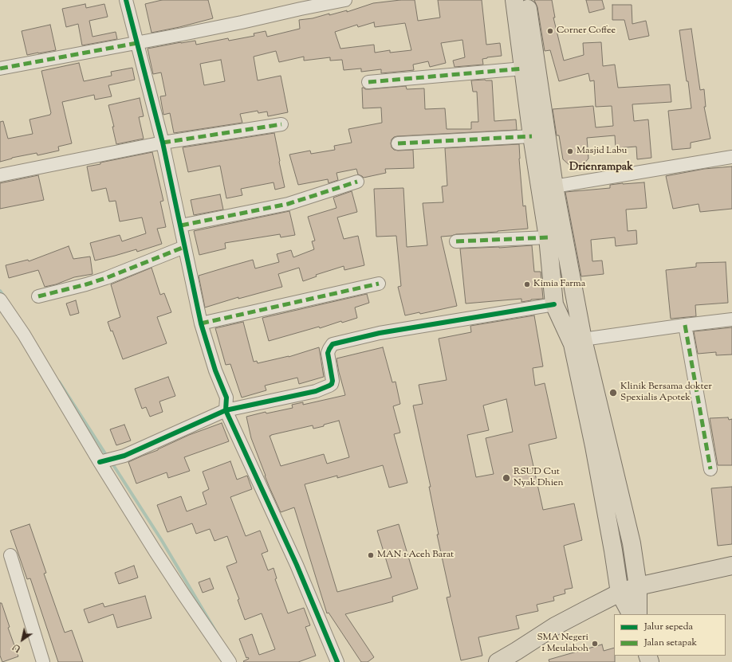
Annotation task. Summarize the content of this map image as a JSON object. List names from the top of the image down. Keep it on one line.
{"districts":["Drienrampak"],"places":["Corner Coffee","Masjid Labu","Kimia Farma","Klinik Bersama dokter Spexialis Apotek","RSUD Cut Nyak Dhien","MAN 1 Aceh Barat","SMA Negeri 1 Meulaboh"],"legend":["Jalur sepeda","Jalan setapak"],"north":"bottom left"}
